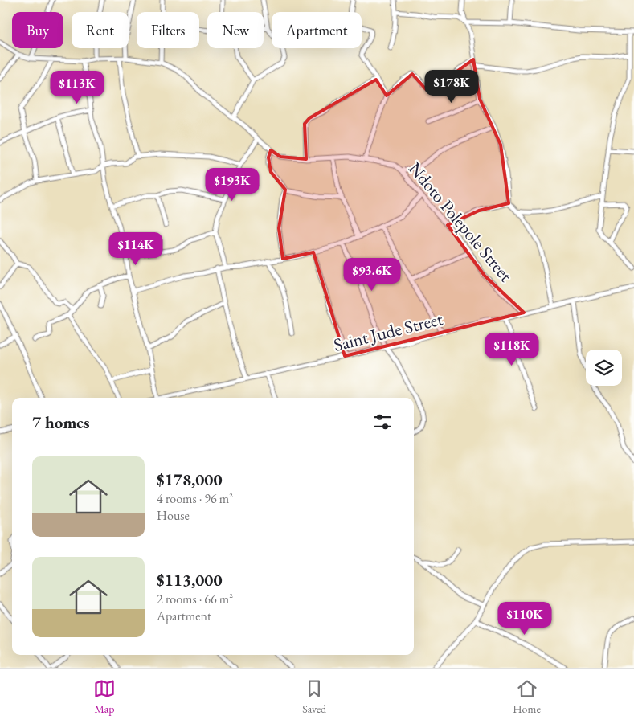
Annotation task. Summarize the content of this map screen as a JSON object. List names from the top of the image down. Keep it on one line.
{"streets":{"street":["Ndoto Polepole Street","Saint Jude Street"]},"crossings":[["Ndoto Polepole Street","Saint Jude Street"]],"page":{"chip":["Buy","Rent","Filters","New","Apartment"],"price":["$178K","$113K","$193K","$114K","$93.6K","$118K","$110K"],"heading":"7 homes","list":[{"name":"$178,000","note":"4 rooms · 96 m² · House"},{"name":"$113,000","note":"2 rooms · 66 m² · Apartment"}],"tabs":["Map","Saved","Home"]}}
